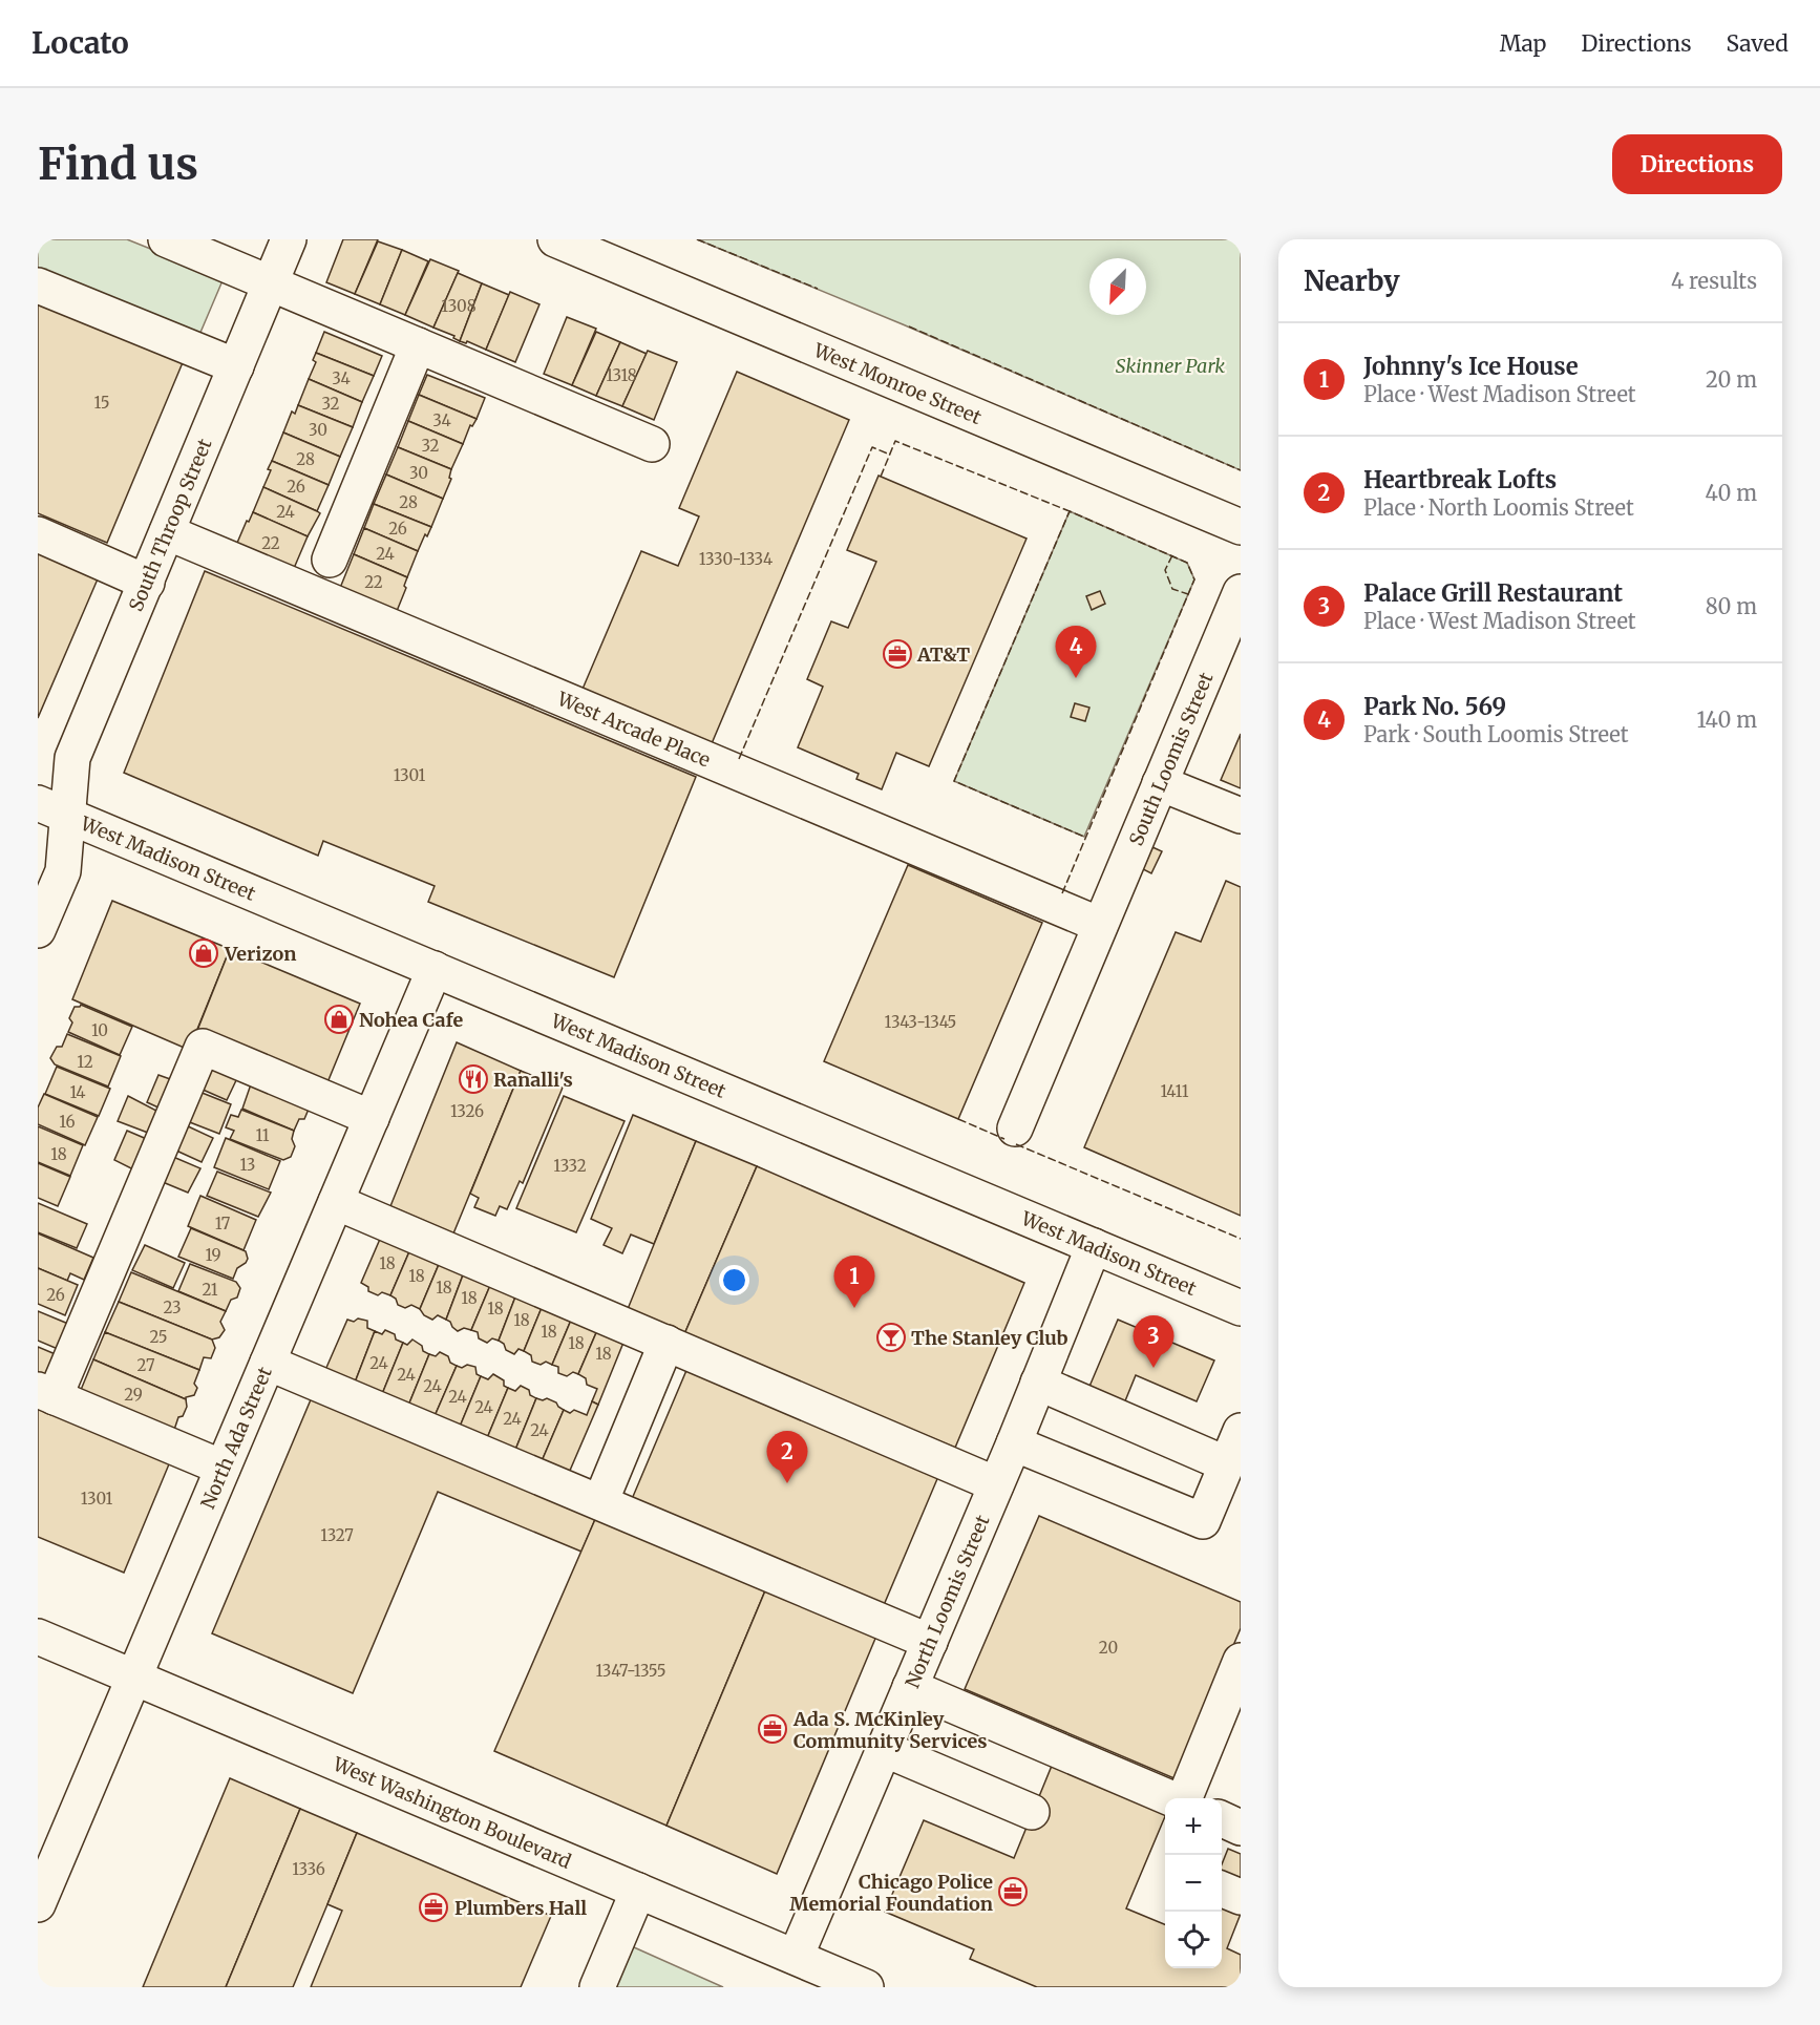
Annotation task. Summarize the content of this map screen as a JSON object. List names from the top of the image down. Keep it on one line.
{"streets":{"street":["West Monroe Street","South Throop Street","West Arcade Place","South Loomis Street","West Madison Street","North Ada Street","North Loomis Street","West Washington Boulevard"]},"crossings":[["South Throop Street","West Arcade Place"],["South Throop Street","West Madison Street"],["West Arcade Place","South Loomis Street"],["West Madison Street","North Ada Street"],["West Madison Street","North Loomis Street"],["North Ada Street","West Washington Boulevard"],["North Loomis Street","West Washington Boulevard"]],"parks":["Skinner Park"],"places":{"office":["AT&T","Ada S. McKinley Community Services","Chicago Police Memorial Foundation","Plumbers Hall"],"shop":["Verizon","Nohea Cafe"],"restaurant":["Ranalli's"],"bar":["The Stanley Club"]},"house_numbers":["1308","1318","34","15","32","34","30","32","28","30","26","28","24","26","22","24","1330-1334","22","1301","1343-1345","10","12","1411","14","1326","16","11","18","13","1332","17","19","18","18","18","21","26","18","23","18","18","18","25","18","18","24","27","24","24","29","24","24","24","24","1301","1327","20","1347-1355","1336"],"north":"bottom left","page":{"header":"Locato","nav":["Map","Directions","Saved"],"buttons":"Directions","title":"Find us","heading":["Nearby","4 results"],"list":[{"mark":"1","name":"Johnny's Ice House","note":"Place · West Madison Street","value":"20 m"},{"mark":"2","name":"Heartbreak Lofts","note":"Place · North Loomis Street","value":"40 m"},{"mark":"3","name":"Palace Grill Restaurant","note":"Place · West Madison Street","value":"80 m"},{"mark":"4","name":"Park No. 569","note":"Park · South Loomis Street","value":"140 m"}],"pins":["4","1","3","2"],"map_buttons":["+","−"]}}
